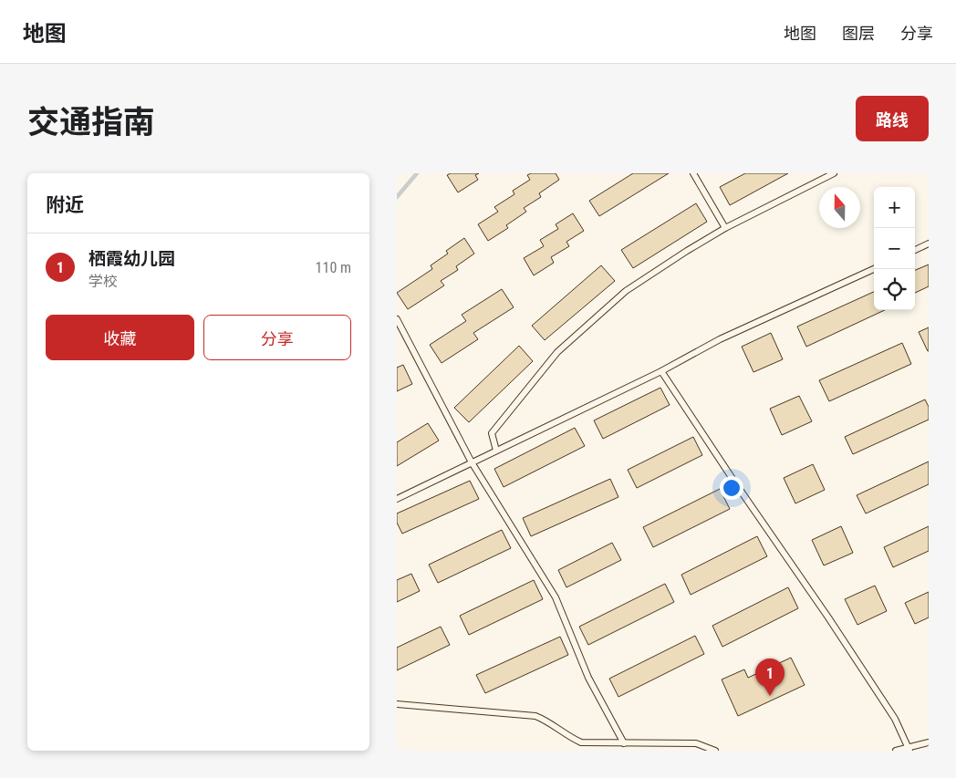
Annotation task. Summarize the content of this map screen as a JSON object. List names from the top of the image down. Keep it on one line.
{"north":"top","page":{"header":"地图","nav":["地图","图层","分享"],"title":"交通指南","buttons":["路线",["收藏","分享"]],"heading":"附近","map_buttons":["+","−"],"list":[{"mark":"1","name":"栖霞幼儿园","note":"学校","value":"110 m"}],"pins":"1"}}
